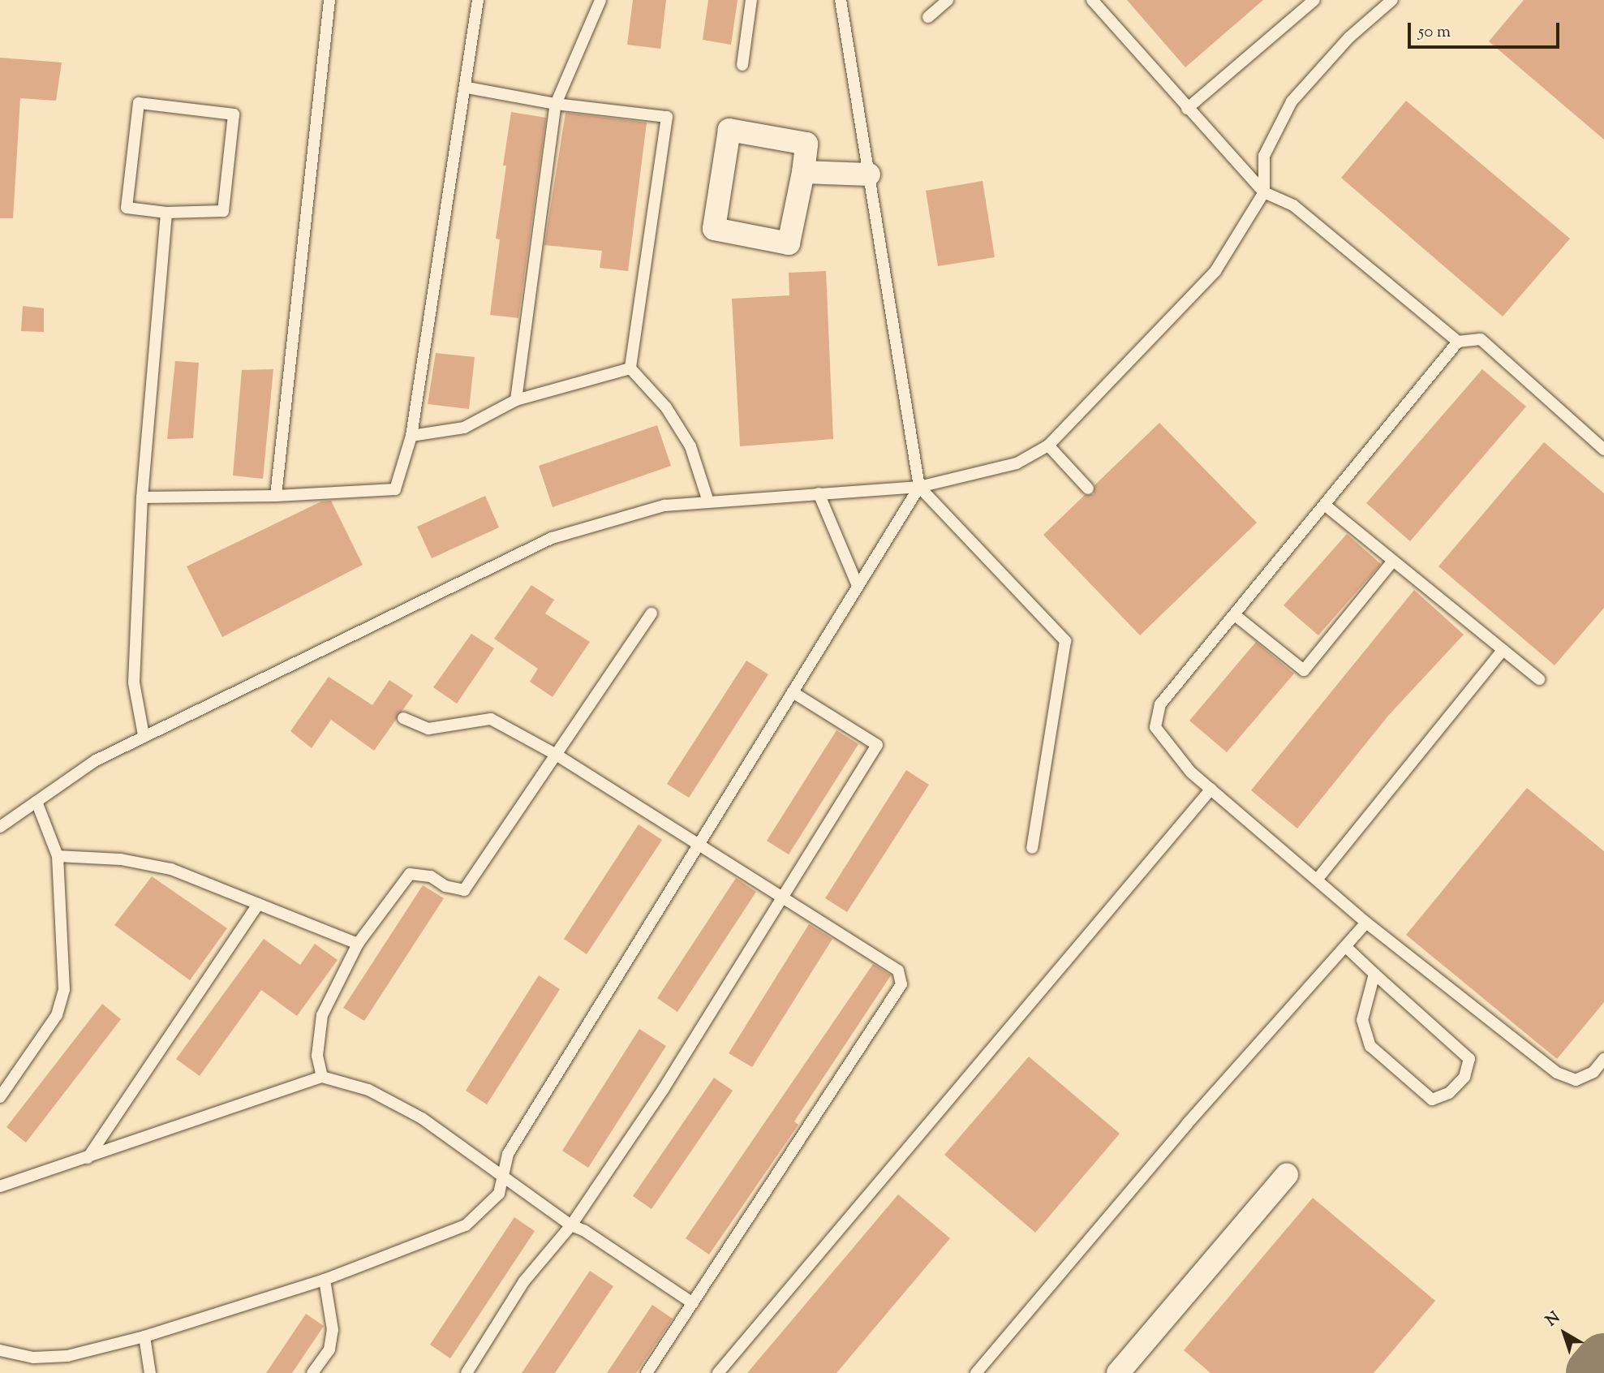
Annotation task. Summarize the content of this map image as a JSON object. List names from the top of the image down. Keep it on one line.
{"scale_bar":"50 m","north":"top left"}
